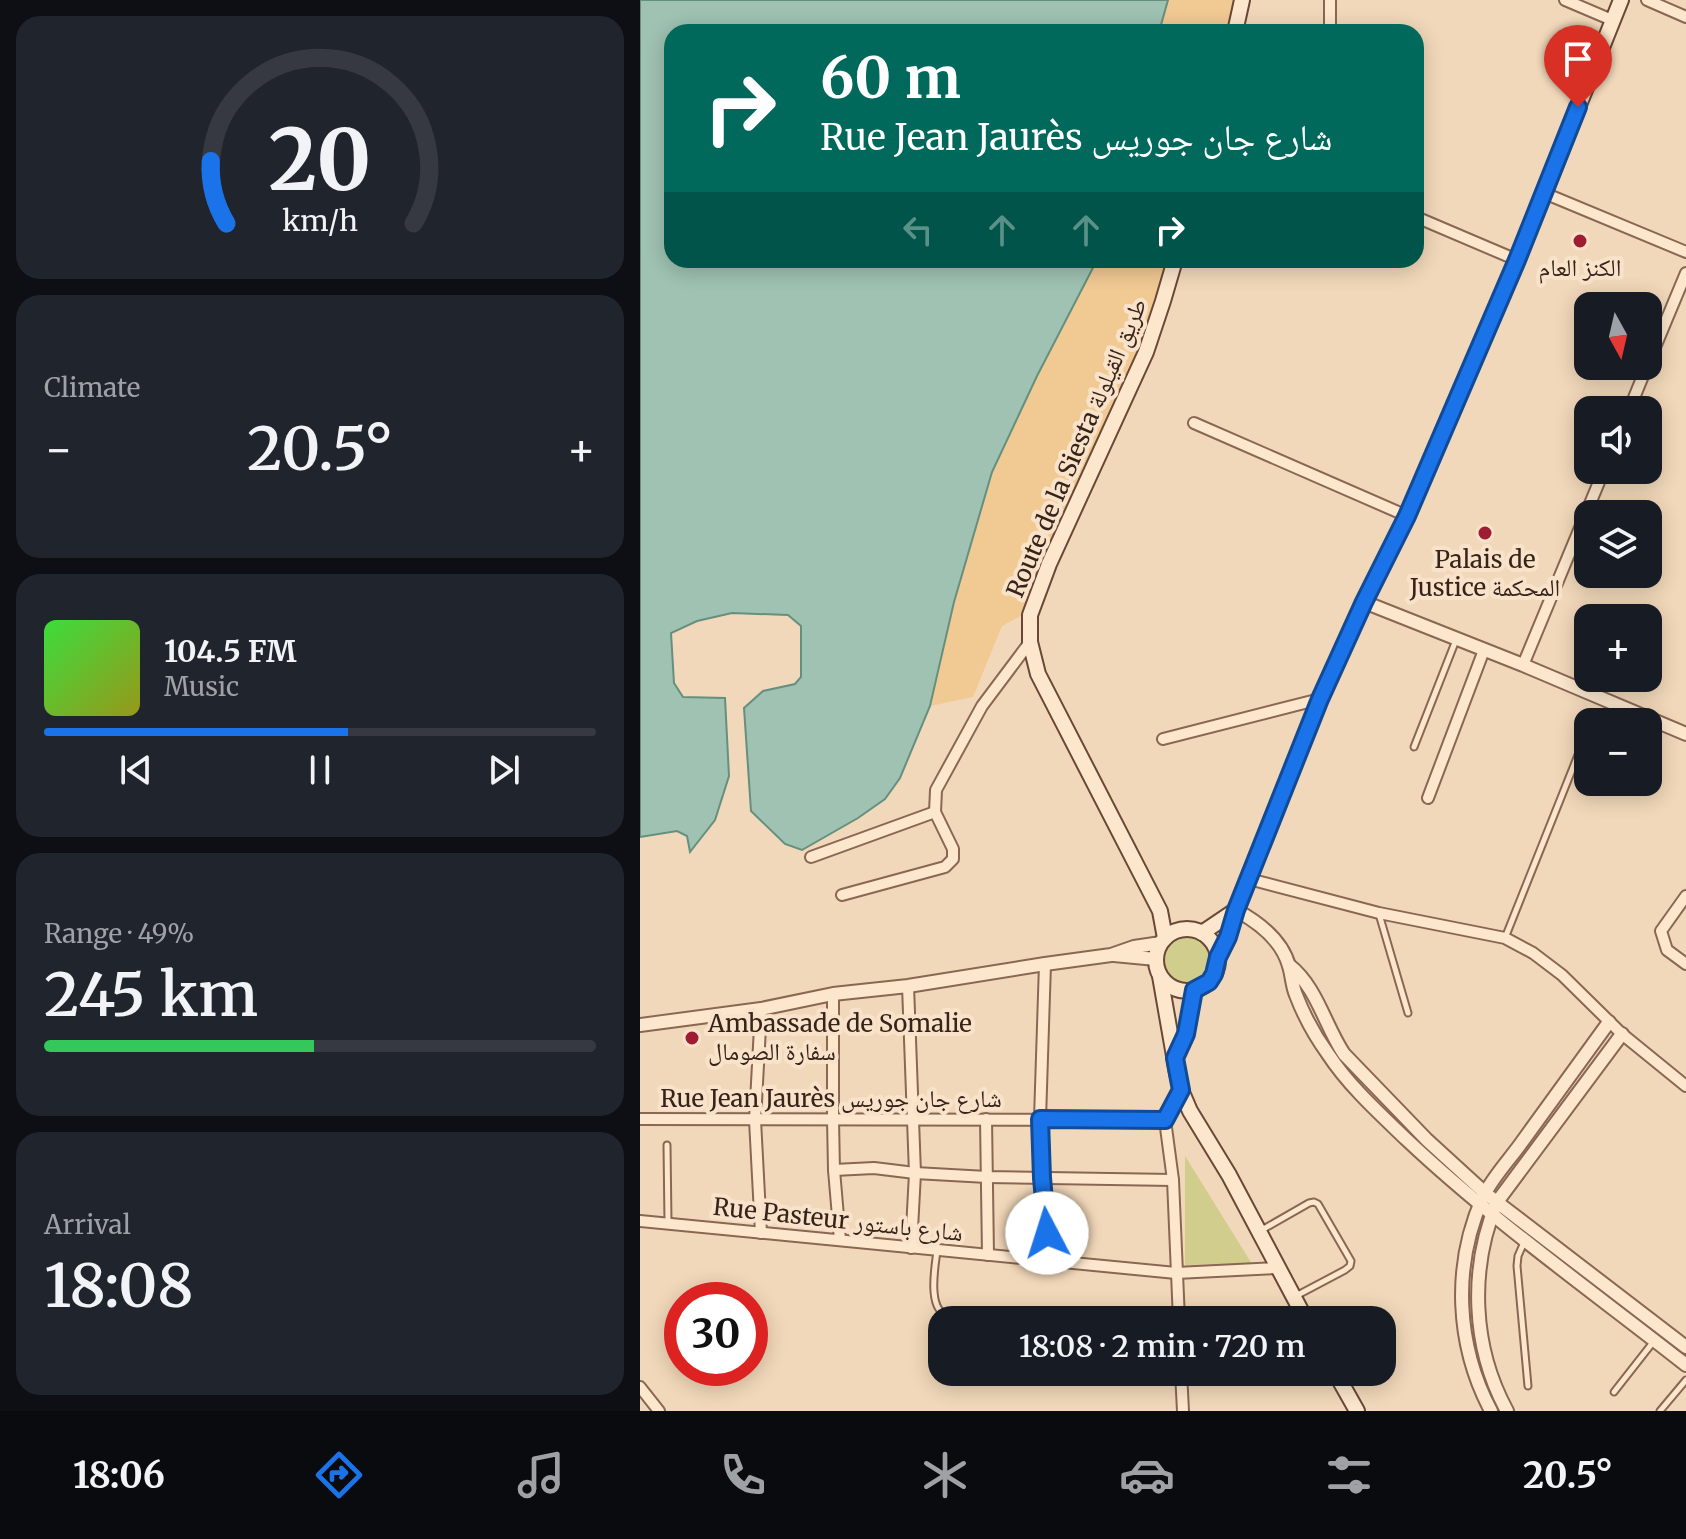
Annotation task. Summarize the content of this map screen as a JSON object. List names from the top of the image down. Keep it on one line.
{"streets":{"main road":["Route de la Siesta طريق القيلولة"],"street":["Rue Jean Jaurès شارع جان جوريس","Rue Pasteur شارع باستور"]},"places":["الكنز العام","Palais de Justice المحكمة","Ambassade de Somalie سفارة الصومال"],"north":"bottom","page":{"turn":["60 m","Rue Jean Jaurès شارع جان جوريس"],"map_buttons":["+","−"],"tile":["Climate",["Range · 49%","245 km"],["Arrival","18:08"]],"heat":["−","20.5°","+"],"song":["104.5 FM","Music"],"limit":"30","trip":"18:08 · 2 min · 720 m","tabs":["18:06","20.5°"],"gauge":["20","km/h"]}}
